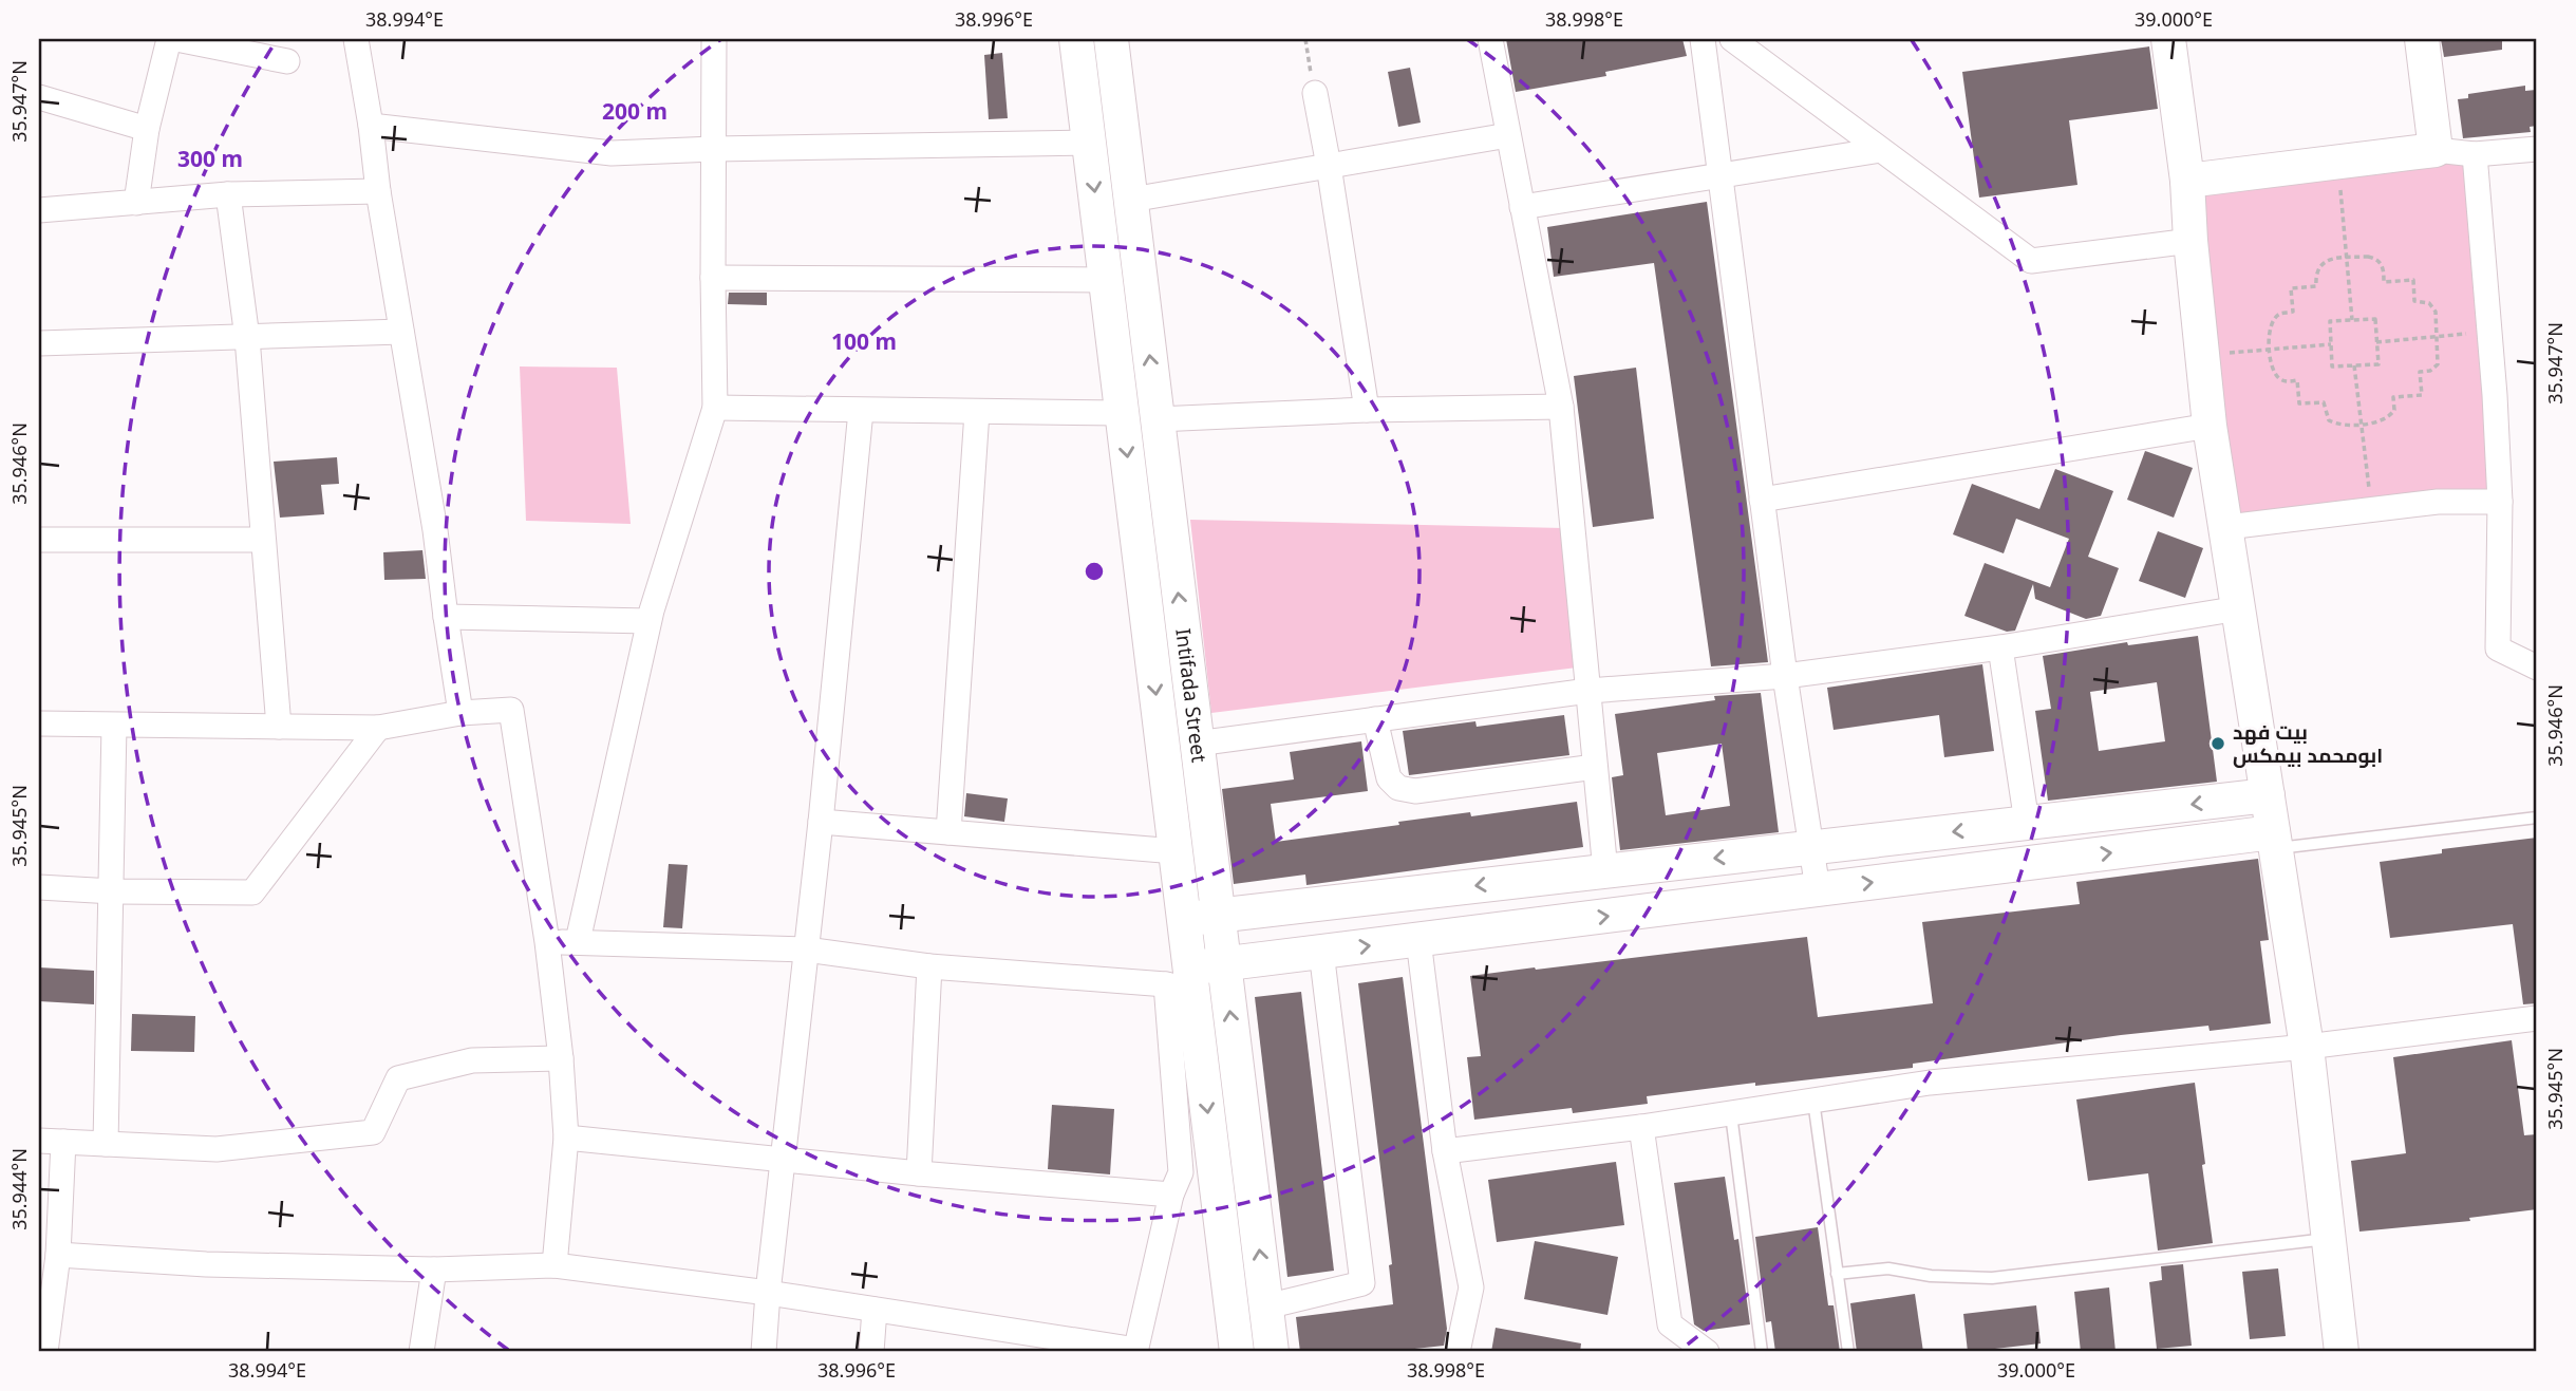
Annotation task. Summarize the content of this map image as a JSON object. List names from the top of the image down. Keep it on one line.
{"streets":{"street":["Intifada Street"]},"places":["بيت فهد ابومحمد بيمكس"],"coordinates":["38.994°E","38.996°E","38.998°E","39.000°E","35.947°N","35.946°N","35.945°N","35.944°N"],"rings":["200 m","300 m","100 m"]}
